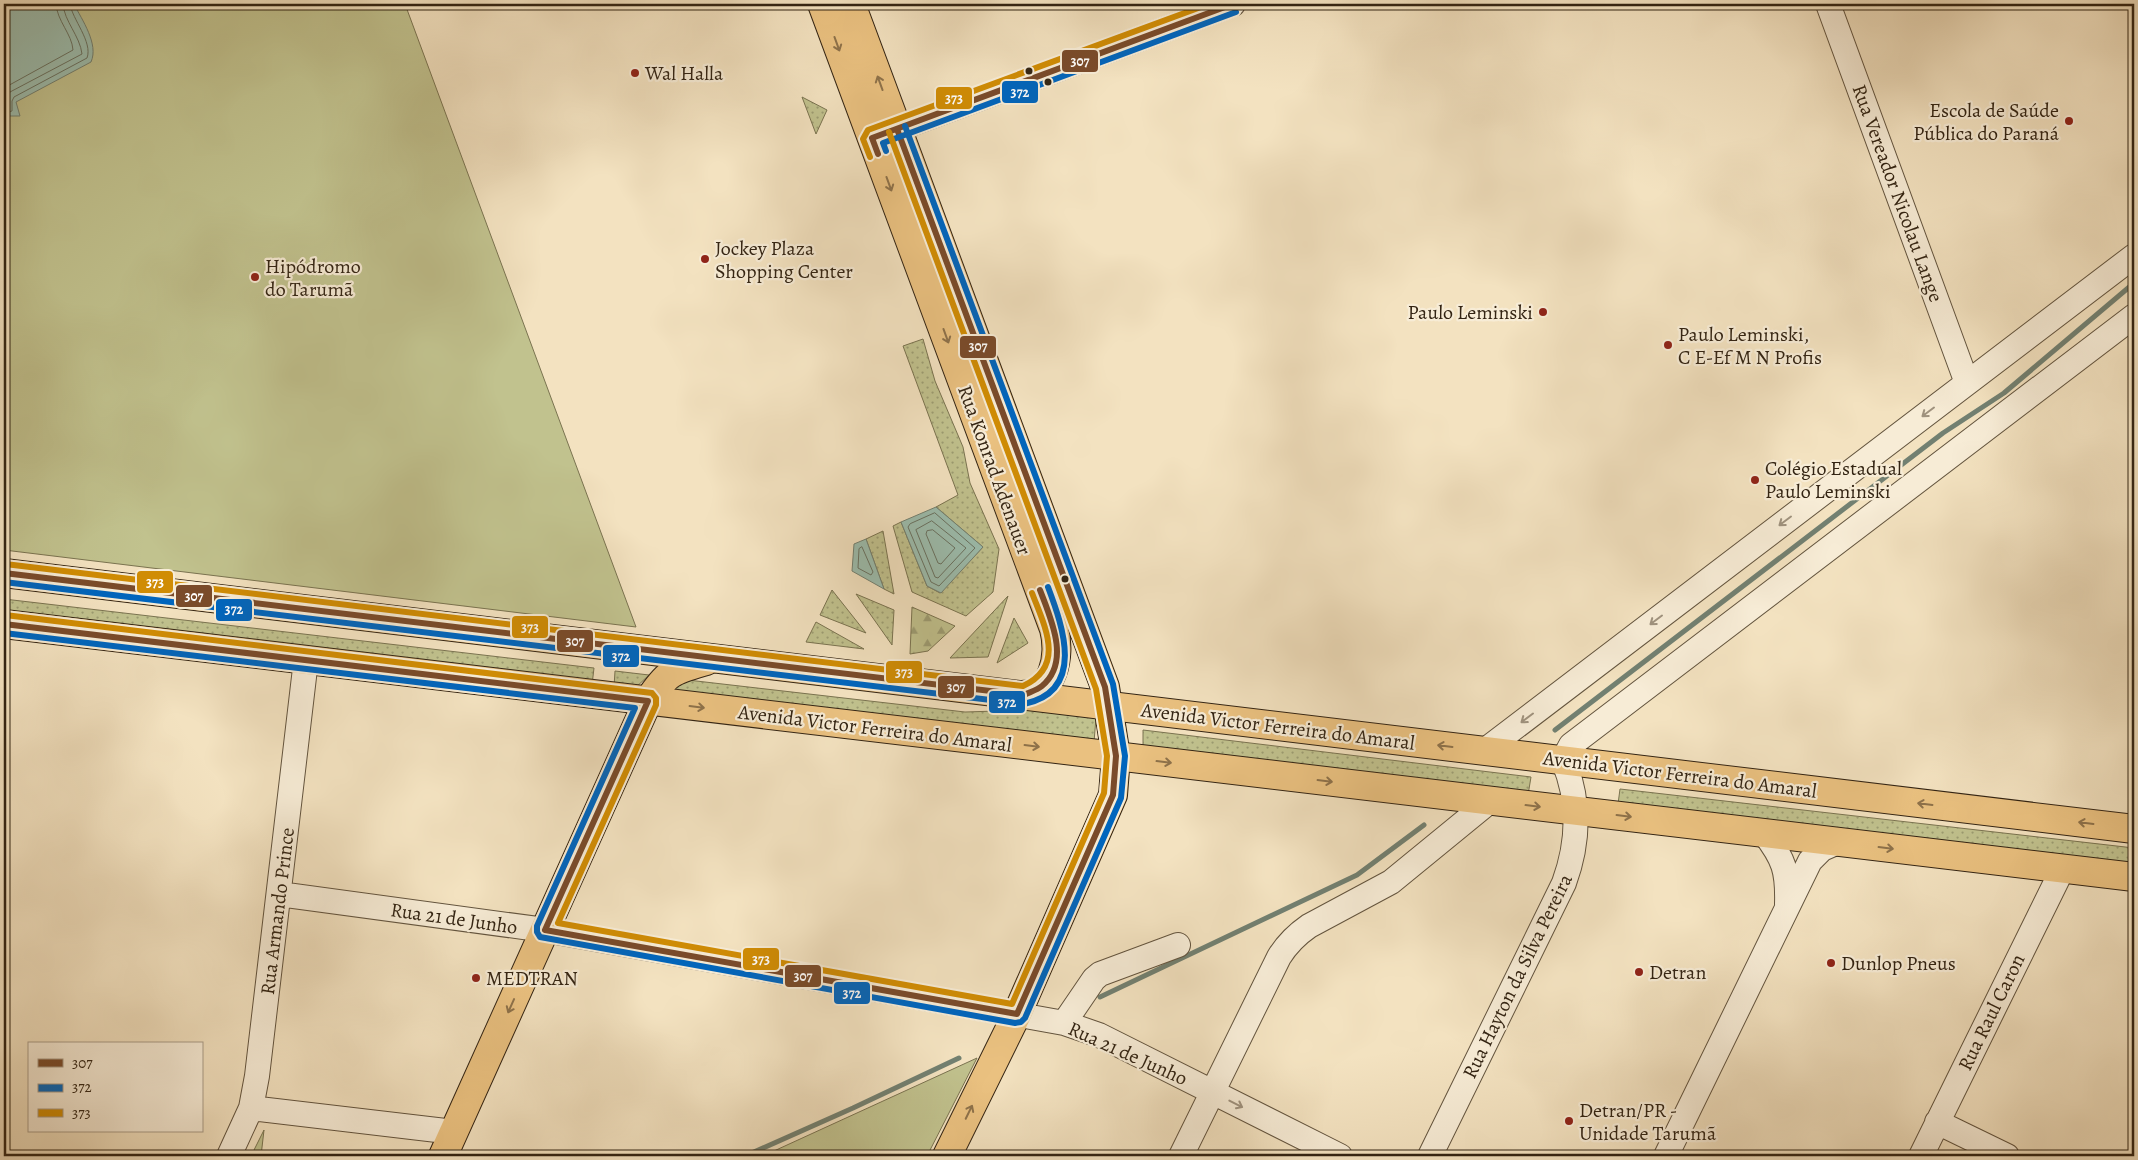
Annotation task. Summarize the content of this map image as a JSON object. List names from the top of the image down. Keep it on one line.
{"streets":{"main road":["Rua Konrad Adenauer","Avenida Victor Ferreira do Amaral"],"street":["Rua Vereador Nicolau Lange","Rua Armando Prince","Rua 21 de Junho","Rua Hayton da Silva Pereira","Rua Raul Caron"]},"crossings":[["Rua Konrad Adenauer","Avenida Victor Ferreira do Amaral"],["Rua Konrad Adenauer","Rua 21 de Junho"],["Avenida Victor Ferreira do Amaral","Rua Armando Prince"],["Avenida Victor Ferreira do Amaral","Rua Hayton da Silva Pereira"],["Avenida Victor Ferreira do Amaral","Rua Raul Caron"],["Rua Armando Prince","Rua 21 de Junho"]],"places":["Wal Halla","Escola de Saúde Pública do Paraná","Jockey Plaza Shopping Center","Hipódromo do Tarumã","Paulo Leminski","Paulo Leminski, C E-Ef M N Profis","Colégio Estadual Paulo Leminski","Dunlop Pneus","Detran","MEDTRAN","Detran/PR - Unidade Tarumã"],"lines":["transit line 307","transit line 373","transit line 372"],"legend":["307","372","373"]}
